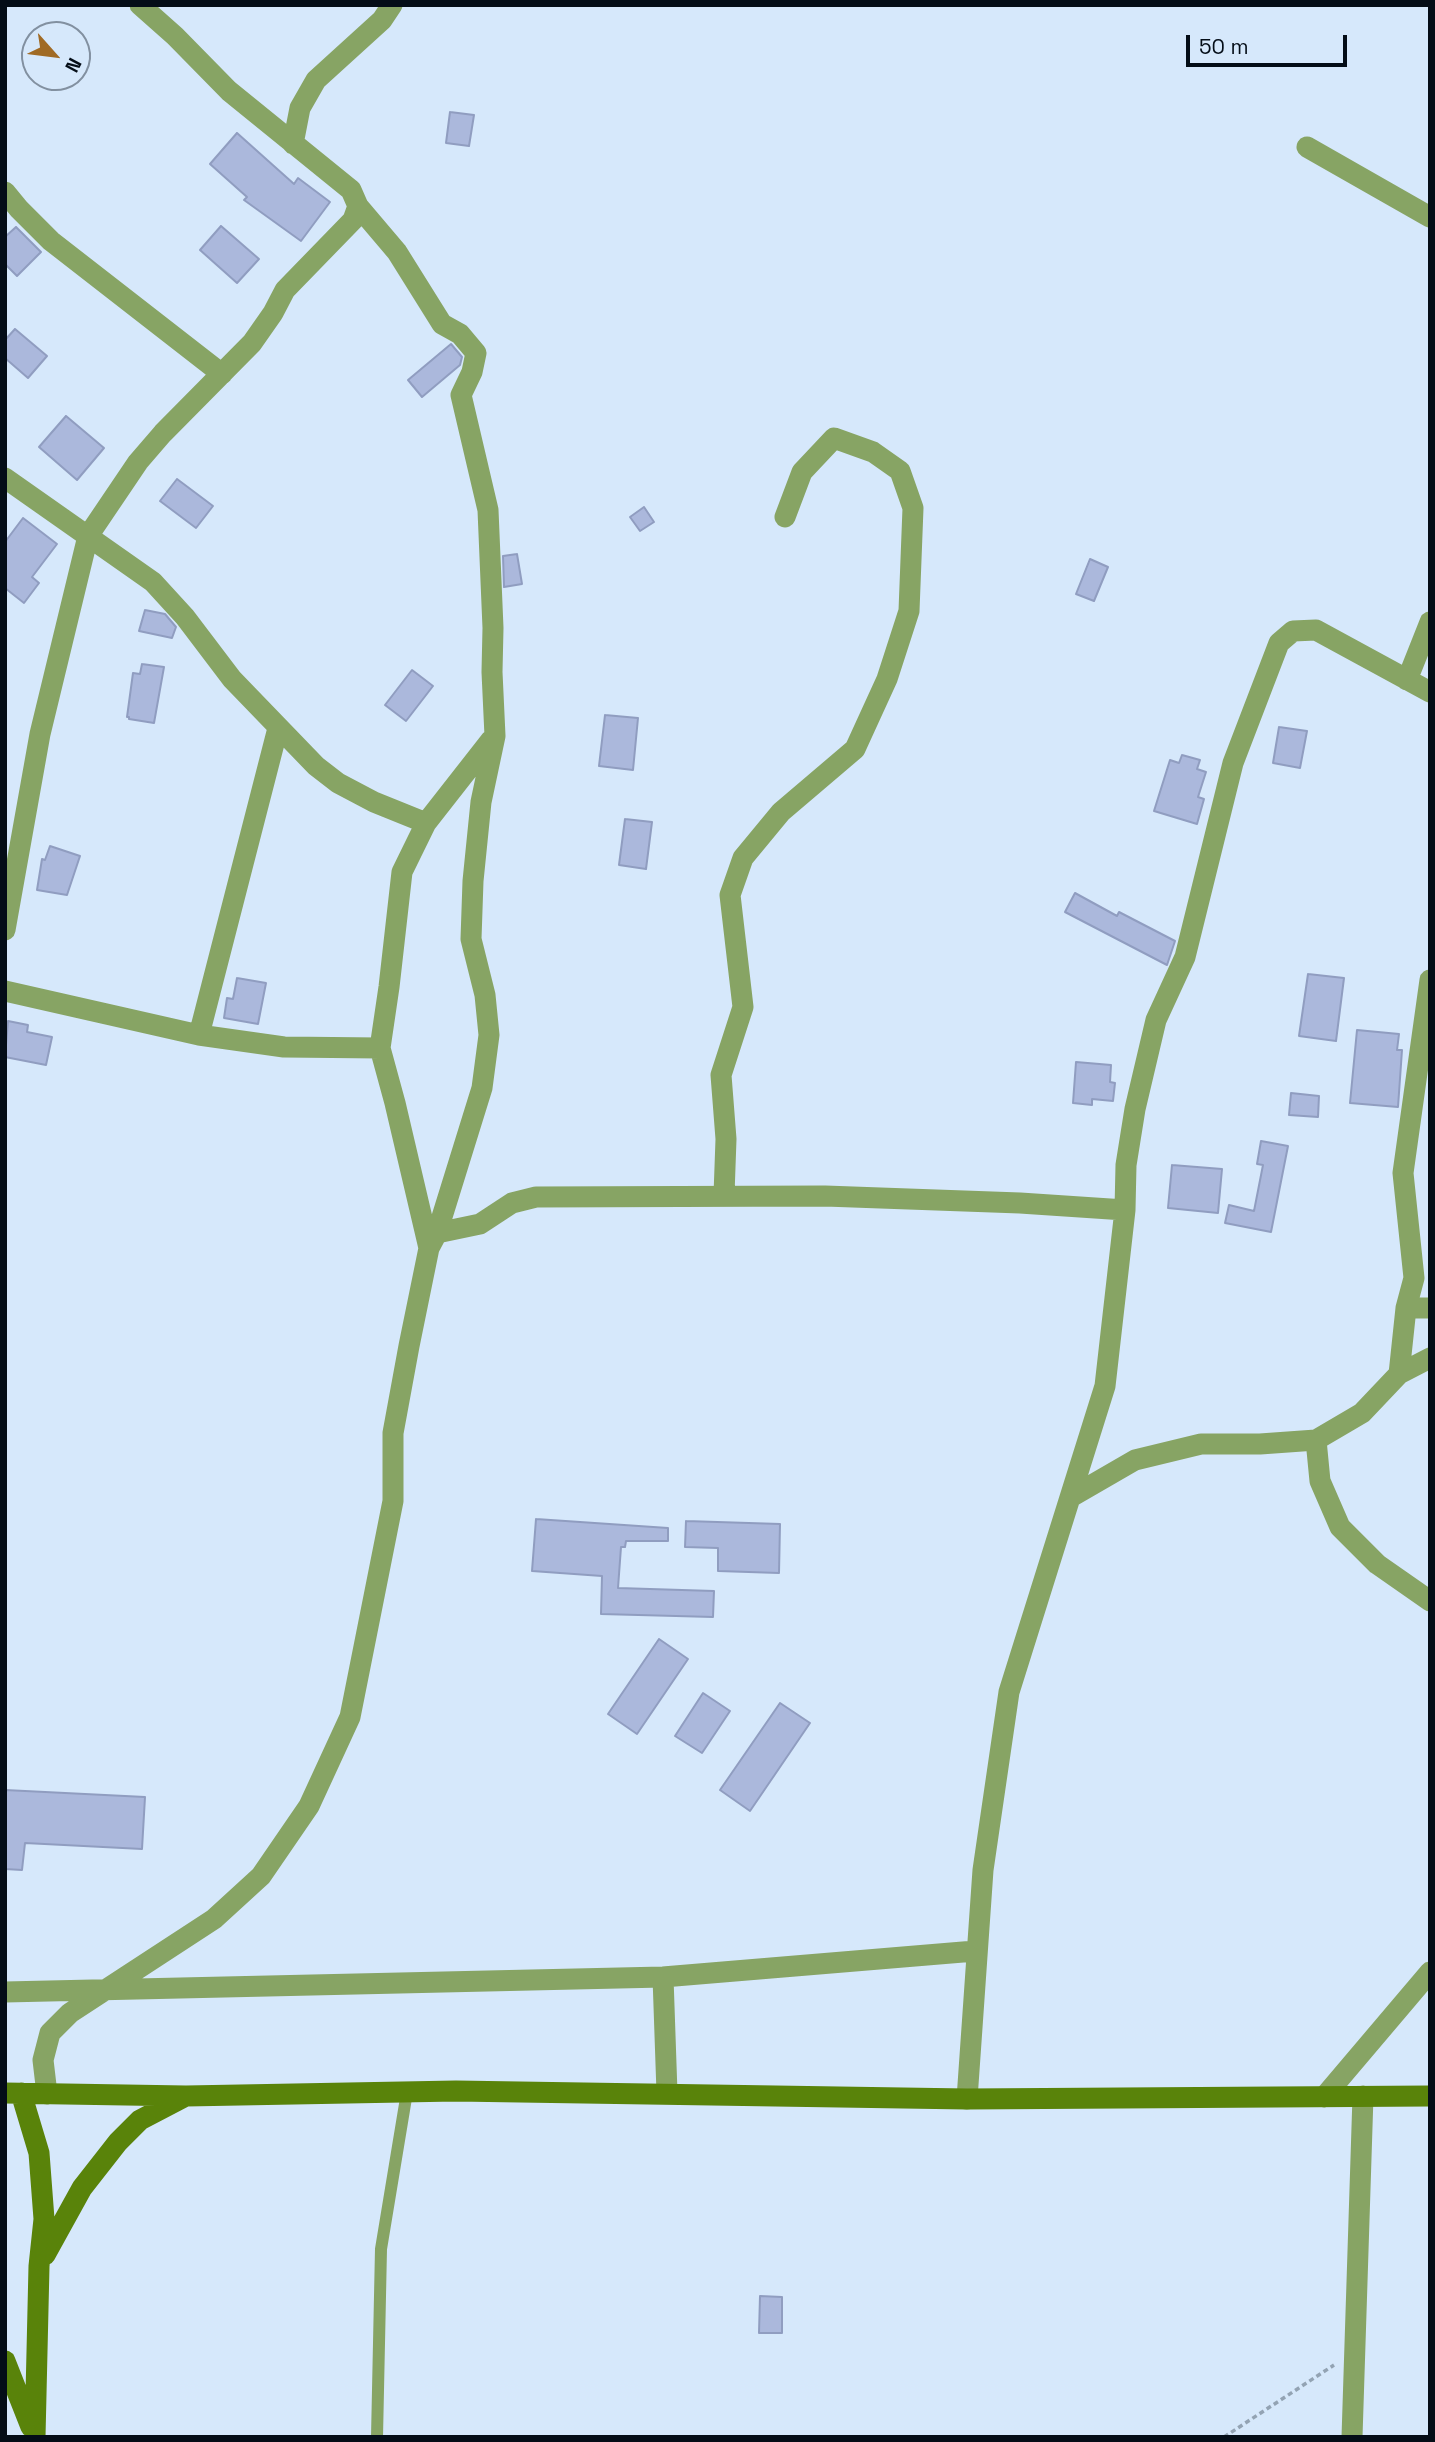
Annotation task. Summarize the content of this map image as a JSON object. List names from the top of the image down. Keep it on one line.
{"scale_bar":"50 m","north":"bottom right"}
